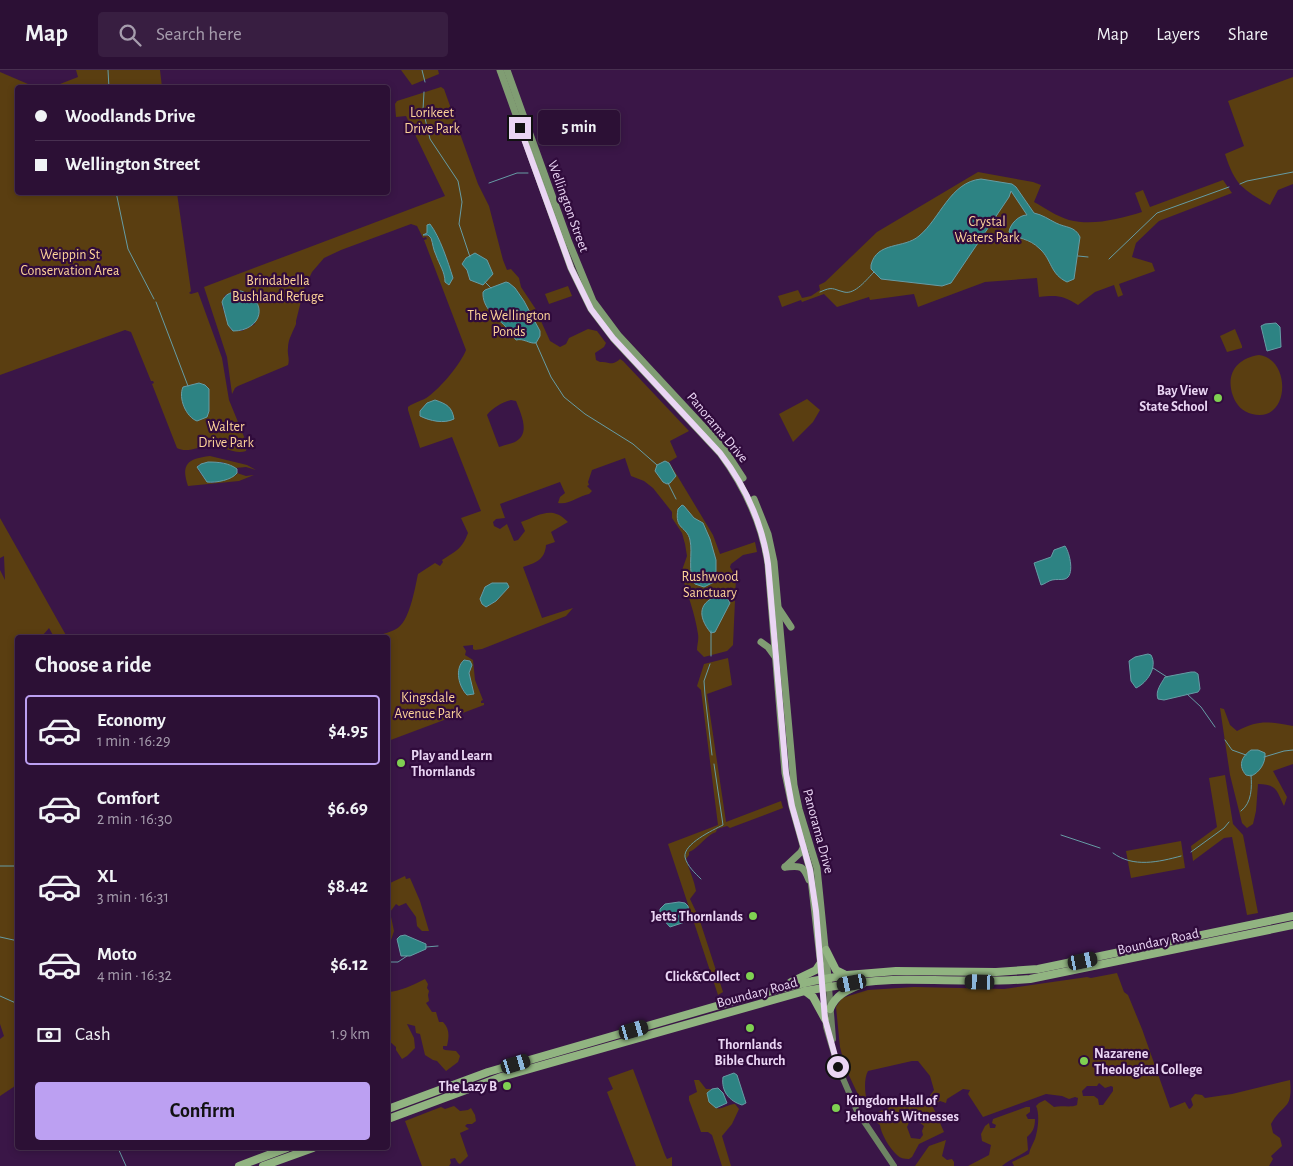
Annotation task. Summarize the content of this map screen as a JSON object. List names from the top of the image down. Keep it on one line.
{"streets":{"highway":["Boundary Road"],"main road":["Wellington Street","Panorama Drive"]},"crossings":[["Wellington Street","Panorama Drive"],["Panorama Drive","Boundary Road"]],"parks":["Lorikeet Drive Park","Crystal Waters Park","Weippin St Conservation Area","Brindabella Bushland Refuge","The Wellington Ponds","Walter Drive Park","Rushwood Sanctuary","Kingsdale Avenue Park"],"places":["Bay View State School","Play and Learn Thornlands","Jetts Thornlands","Click&Collect","Thornlands Bible Church","Nazarene Theological College","The Lazy B","Kingdom Hall of Jehovah's Witnesses"],"page":{"header":"Map","search":"Search here","nav":["Map","Layers","Share"],"banner":["Woodlands Drive","Wellington Street"],"bubble":"5 min","heading":"Choose a ride","list":[{"name":"Economy","note":"1 min · 16:29","value":"$4.95"},{"name":"Comfort","note":"2 min · 16:30","value":"$6.69"},{"name":"XL","note":"3 min · 16:31","value":"$8.42"},{"name":"Moto","note":"4 min · 16:32","value":"$6.12"}],"pay":["Cash","1.9 km"],"buttons":"Confirm"}}
